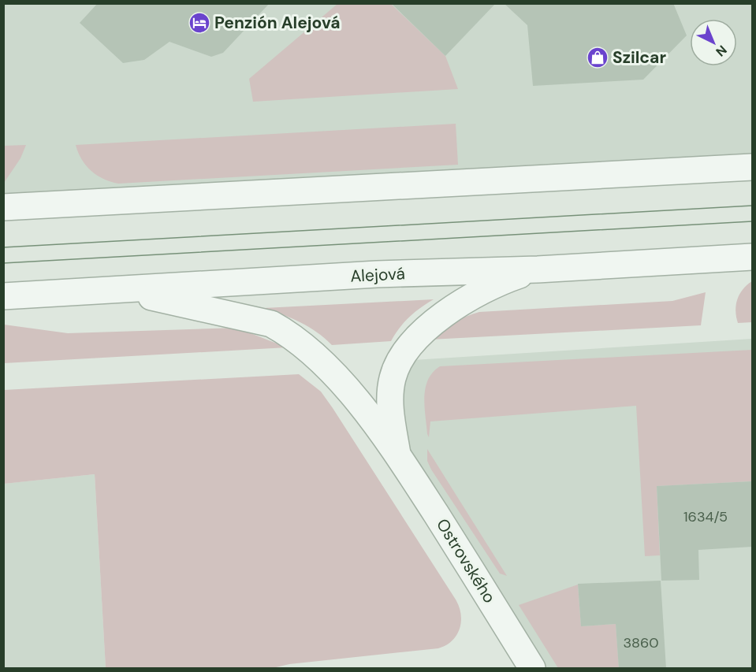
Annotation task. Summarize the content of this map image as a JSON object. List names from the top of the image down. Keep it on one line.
{"streets":{"street":["Alejová","Ostrovského"]},"crossings":[["Alejová","Ostrovského"]],"places":{"hotel":["Penzión Alejová"],"shop":["Szilcar"]},"house_numbers":["1634/5","3860"],"north":"bottom right"}
